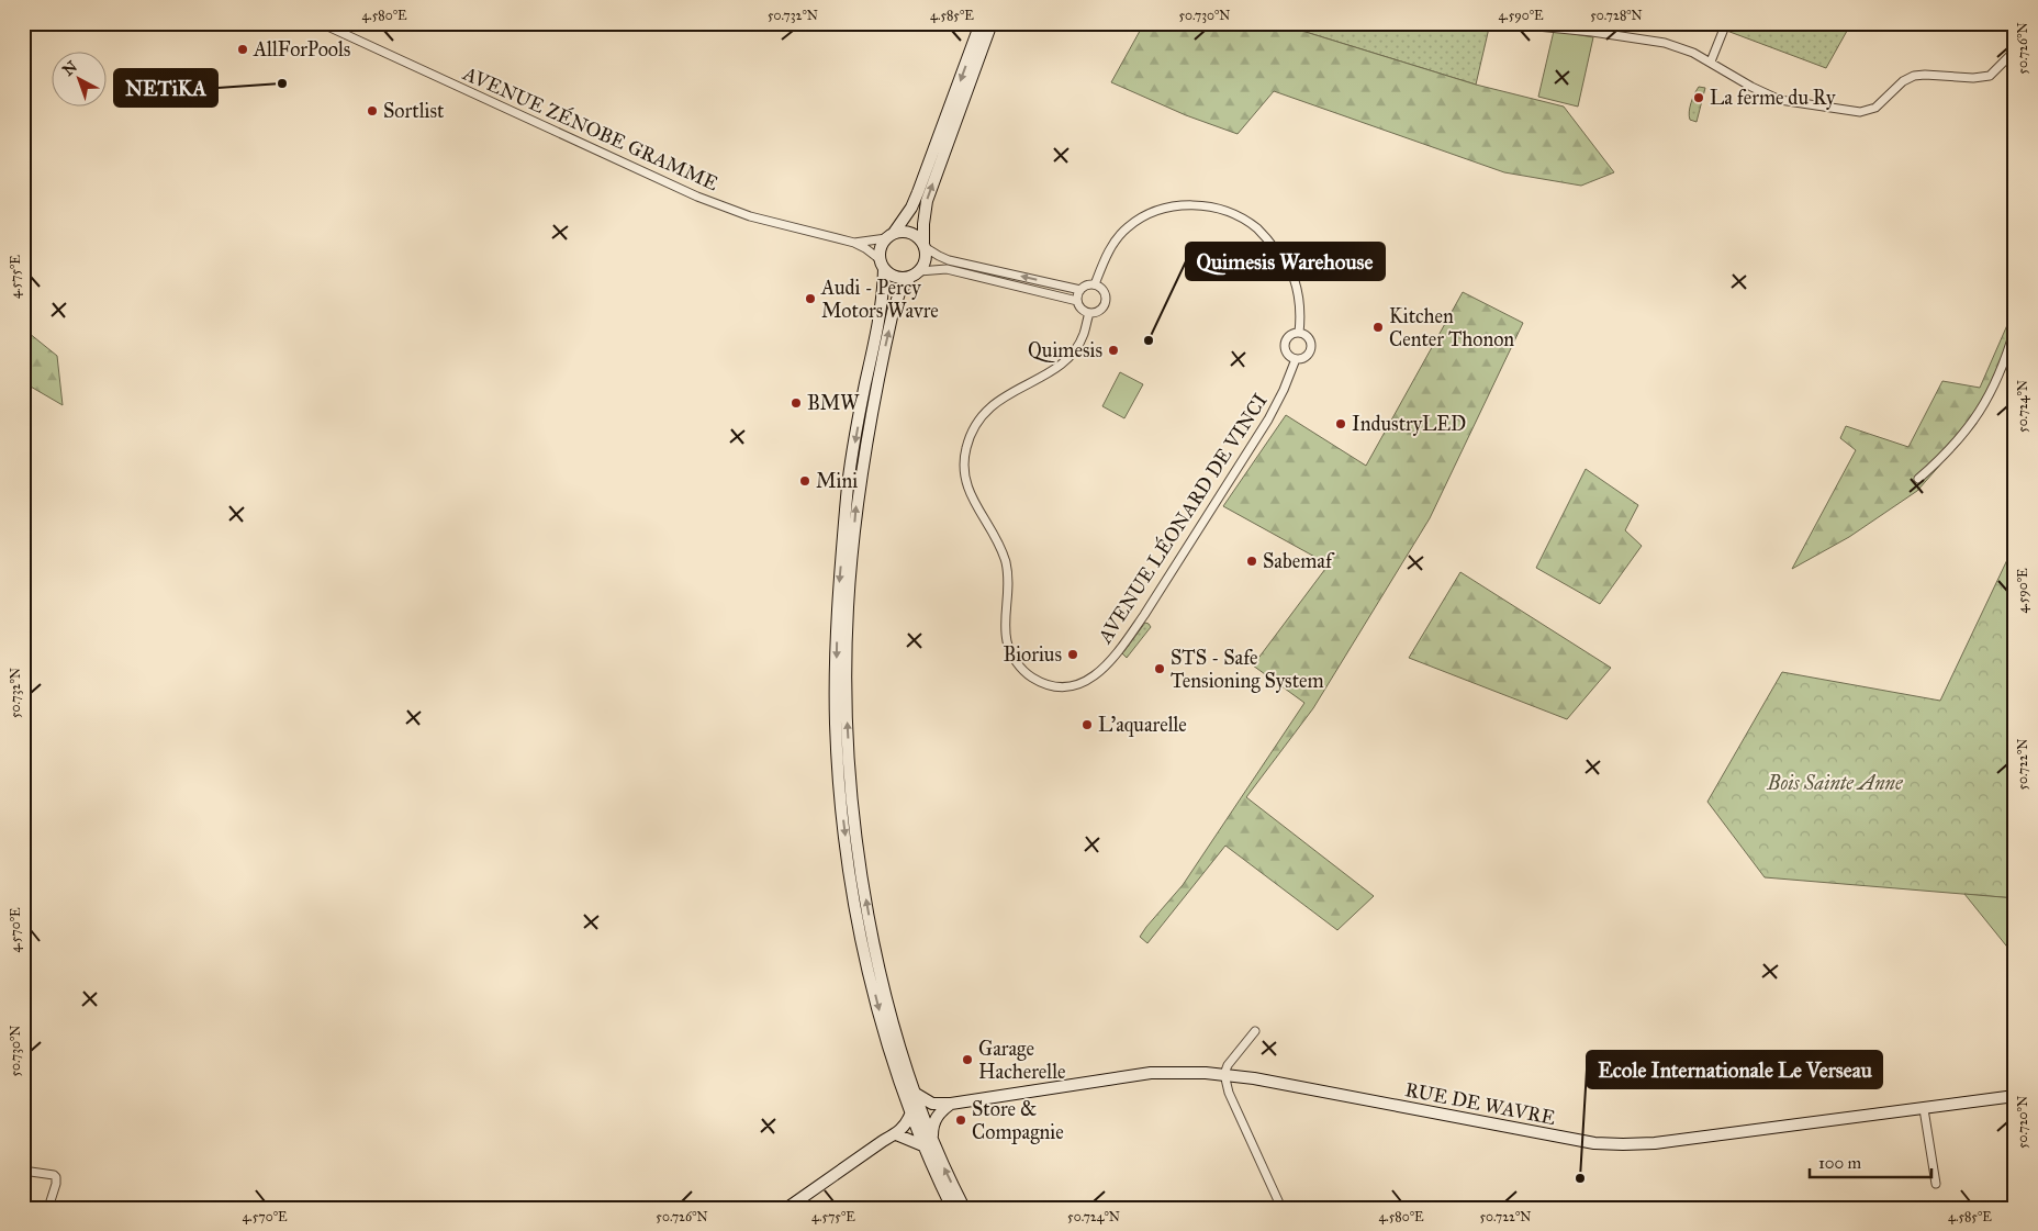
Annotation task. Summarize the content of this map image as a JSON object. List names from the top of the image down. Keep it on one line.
{"streets":{"main road":["RUE DE WAVRE"],"street":["AVENUE ZÉNOBE GRAMME","AVENUE LÉONARD DE VINCI"]},"parks":["Bois Sainte Anne"],"places":["AllForPools","NETiKA","La ferme du Ry","Sortlist","Audi - Percy Motors Wavre","Kitchen Center Thonon","Quimesis Warehouse","Quimesis","BMW","IndustryLED","Mini","Sabemaf","Biorius","STS - Safe Tensioning System","L'aquarelle","Garage Hacherelle","Store & Compagnie","Ecole Internationale Le Verseau"],"scale_bar":"100 m","north":"top left","coordinates":["4.580°E","50.732°N","4.585°E","50.730°N","4.590°E","50.728°N","50.726°N","4.575°E","50.724°N","50.722°N","4.570°E","50.720°N"]}
